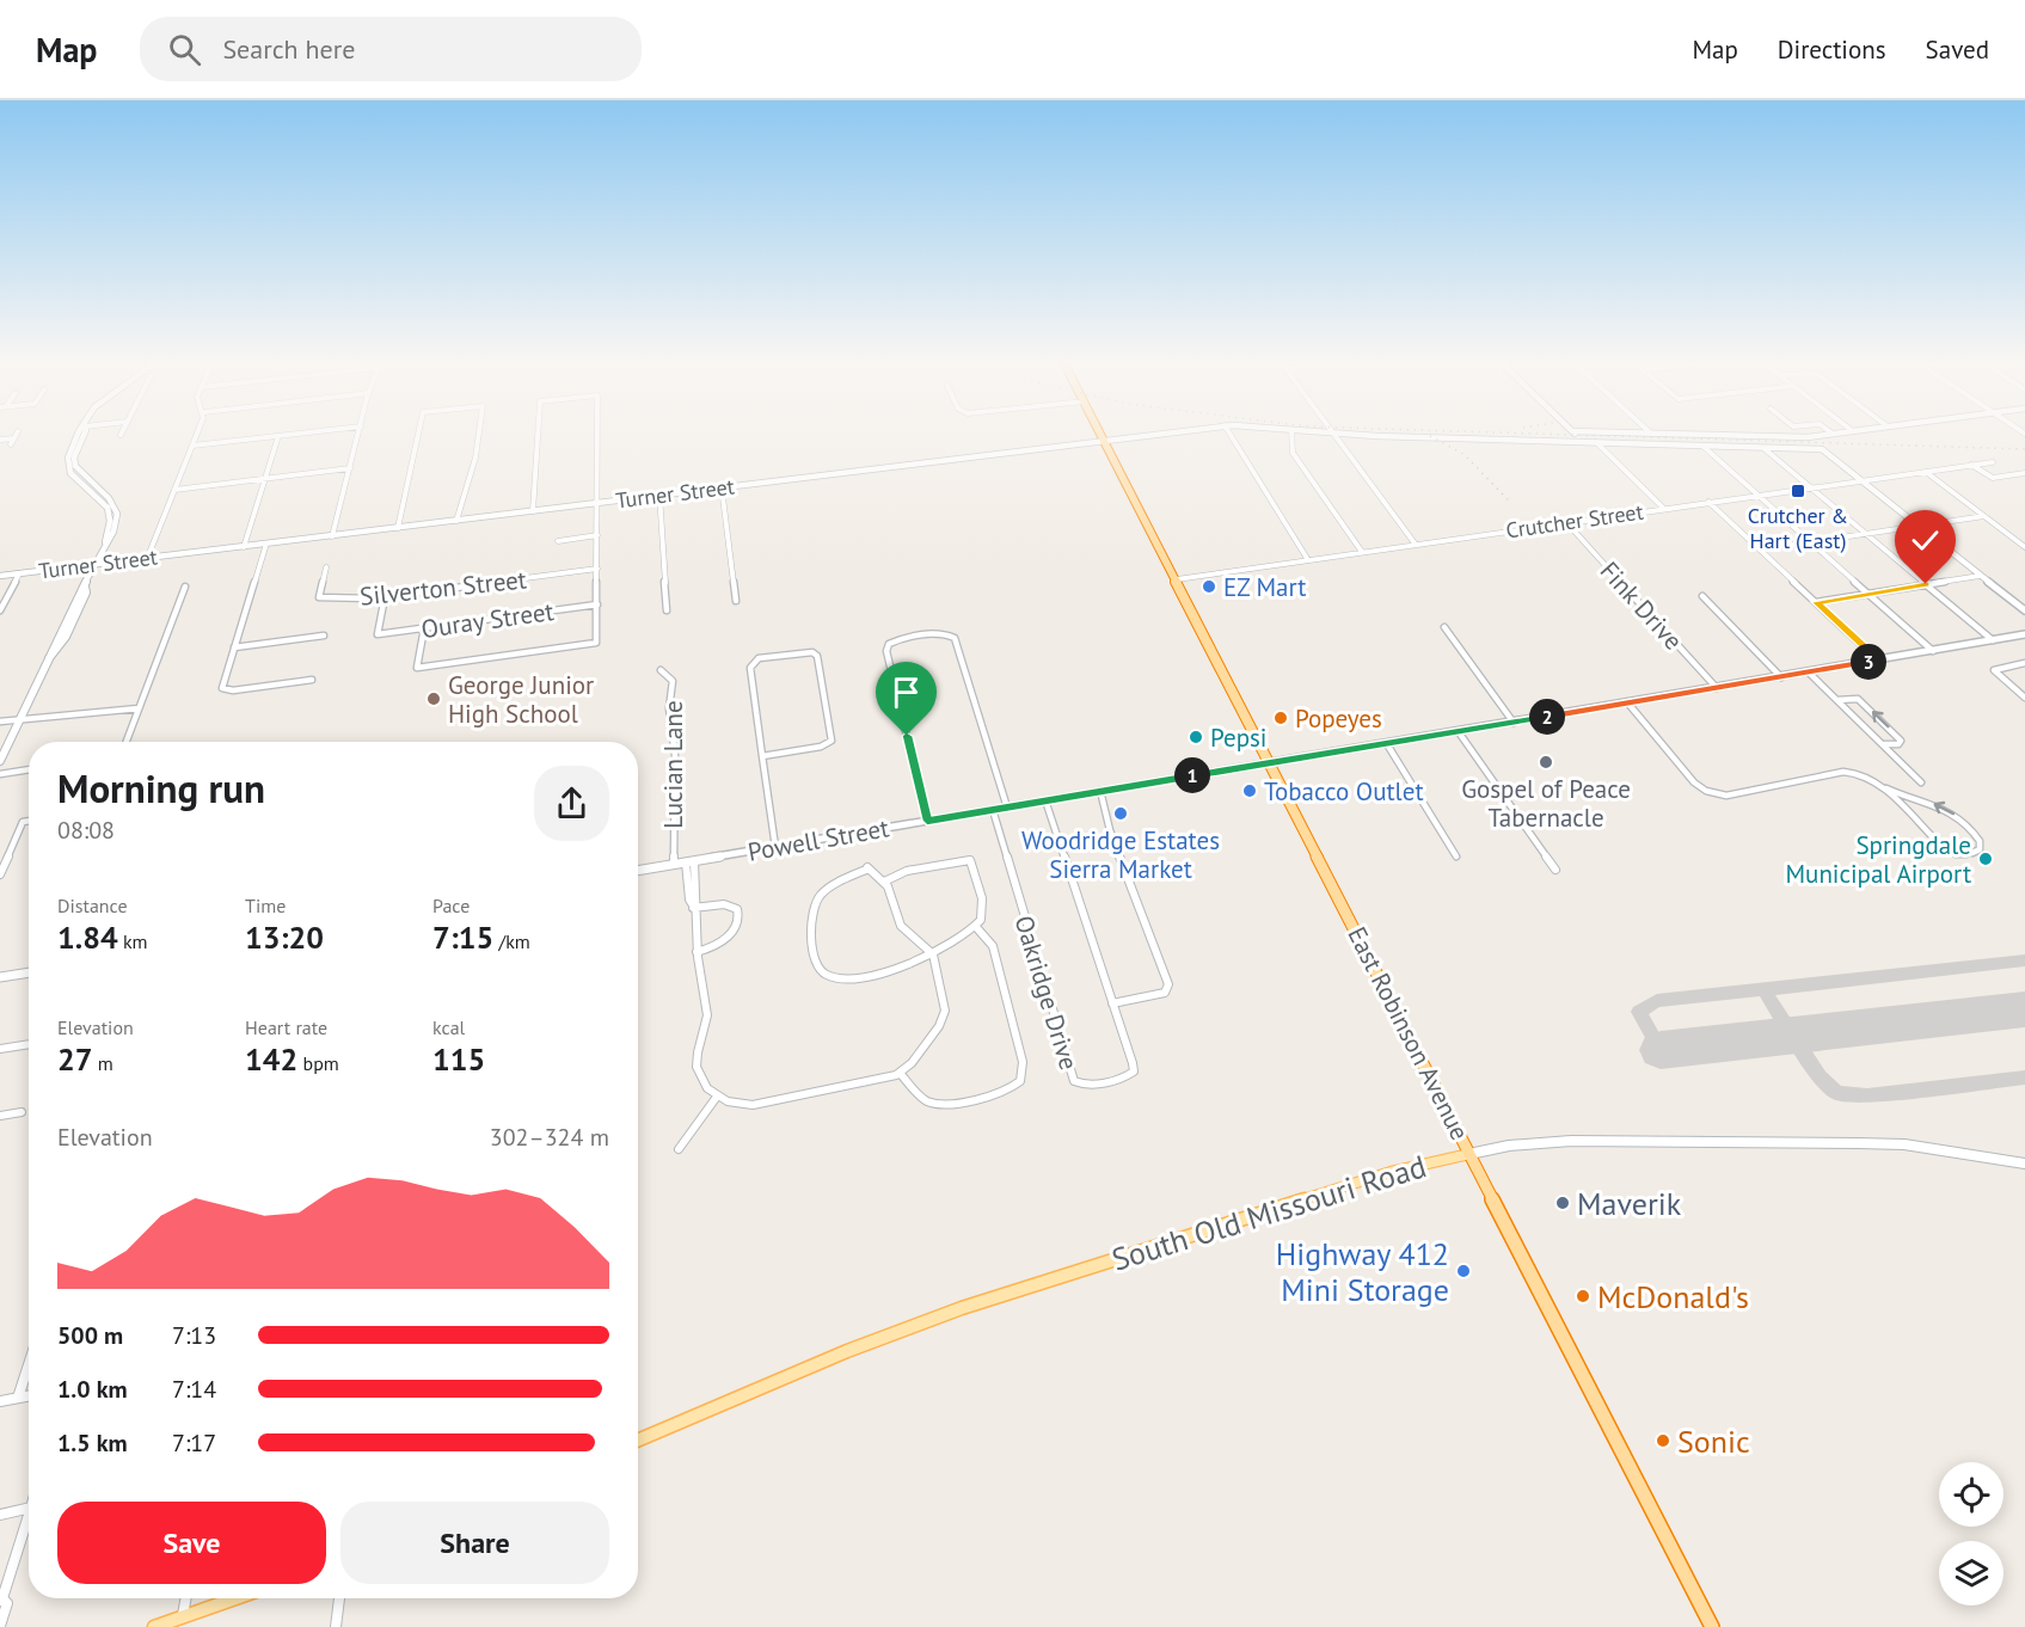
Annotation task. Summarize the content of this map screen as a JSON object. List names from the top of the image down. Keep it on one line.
{"streets":{"highway":["East Robinson Avenue"],"main road":["South Old Missouri Road"],"street":["Turner Street","Crutcher Street","Silverton Street","Fink Drive","Ouray Street","Lucian Lane","Powell Street","Oakridge Drive"]},"crossings":[["Turner Street","Crutcher Street"],["Turner Street","East Robinson Avenue"],["Crutcher Street","Fink Drive"],["Crutcher Street","East Robinson Avenue"],["Silverton Street","Ouray Street"],["Fink Drive","Powell Street"],["Lucian Lane","Powell Street"],["Powell Street","Oakridge Drive"],["Powell Street","East Robinson Avenue"],["East Robinson Avenue","South Old Missouri Road"]],"places":{"transit":["Crutcher & Hart (East)"],"other":["EZ Mart","George Junior High School","Popeyes","Pepsi","Gospel of Peace Tabernacle","Tobacco Outlet","Woodridge Estates Sierra Market","Springdale Municipal Airport","Maverik","Highway 412 Mini Storage","McDonald's","Sonic"]},"page":{"header":"Map","search":"Search here","nav":["Map","Directions","Saved"],"pins":["3","2","1"],"heading":["Morning run","08:08"],"stats":[["Distance","1.84 km"],["Time","13:20"],["Pace","7:15 /km"],["Elevation","27 m"],["Heart rate","142 bpm"],["kcal","115"]],"chart":["Elevation","302–324 m"],"list":[{"name":"500 m","note":"7:13"},{"name":"1.0 km","note":"7:14"},{"name":"1.5 km","note":"7:17"}],"buttons":["Save","Share"]}}
